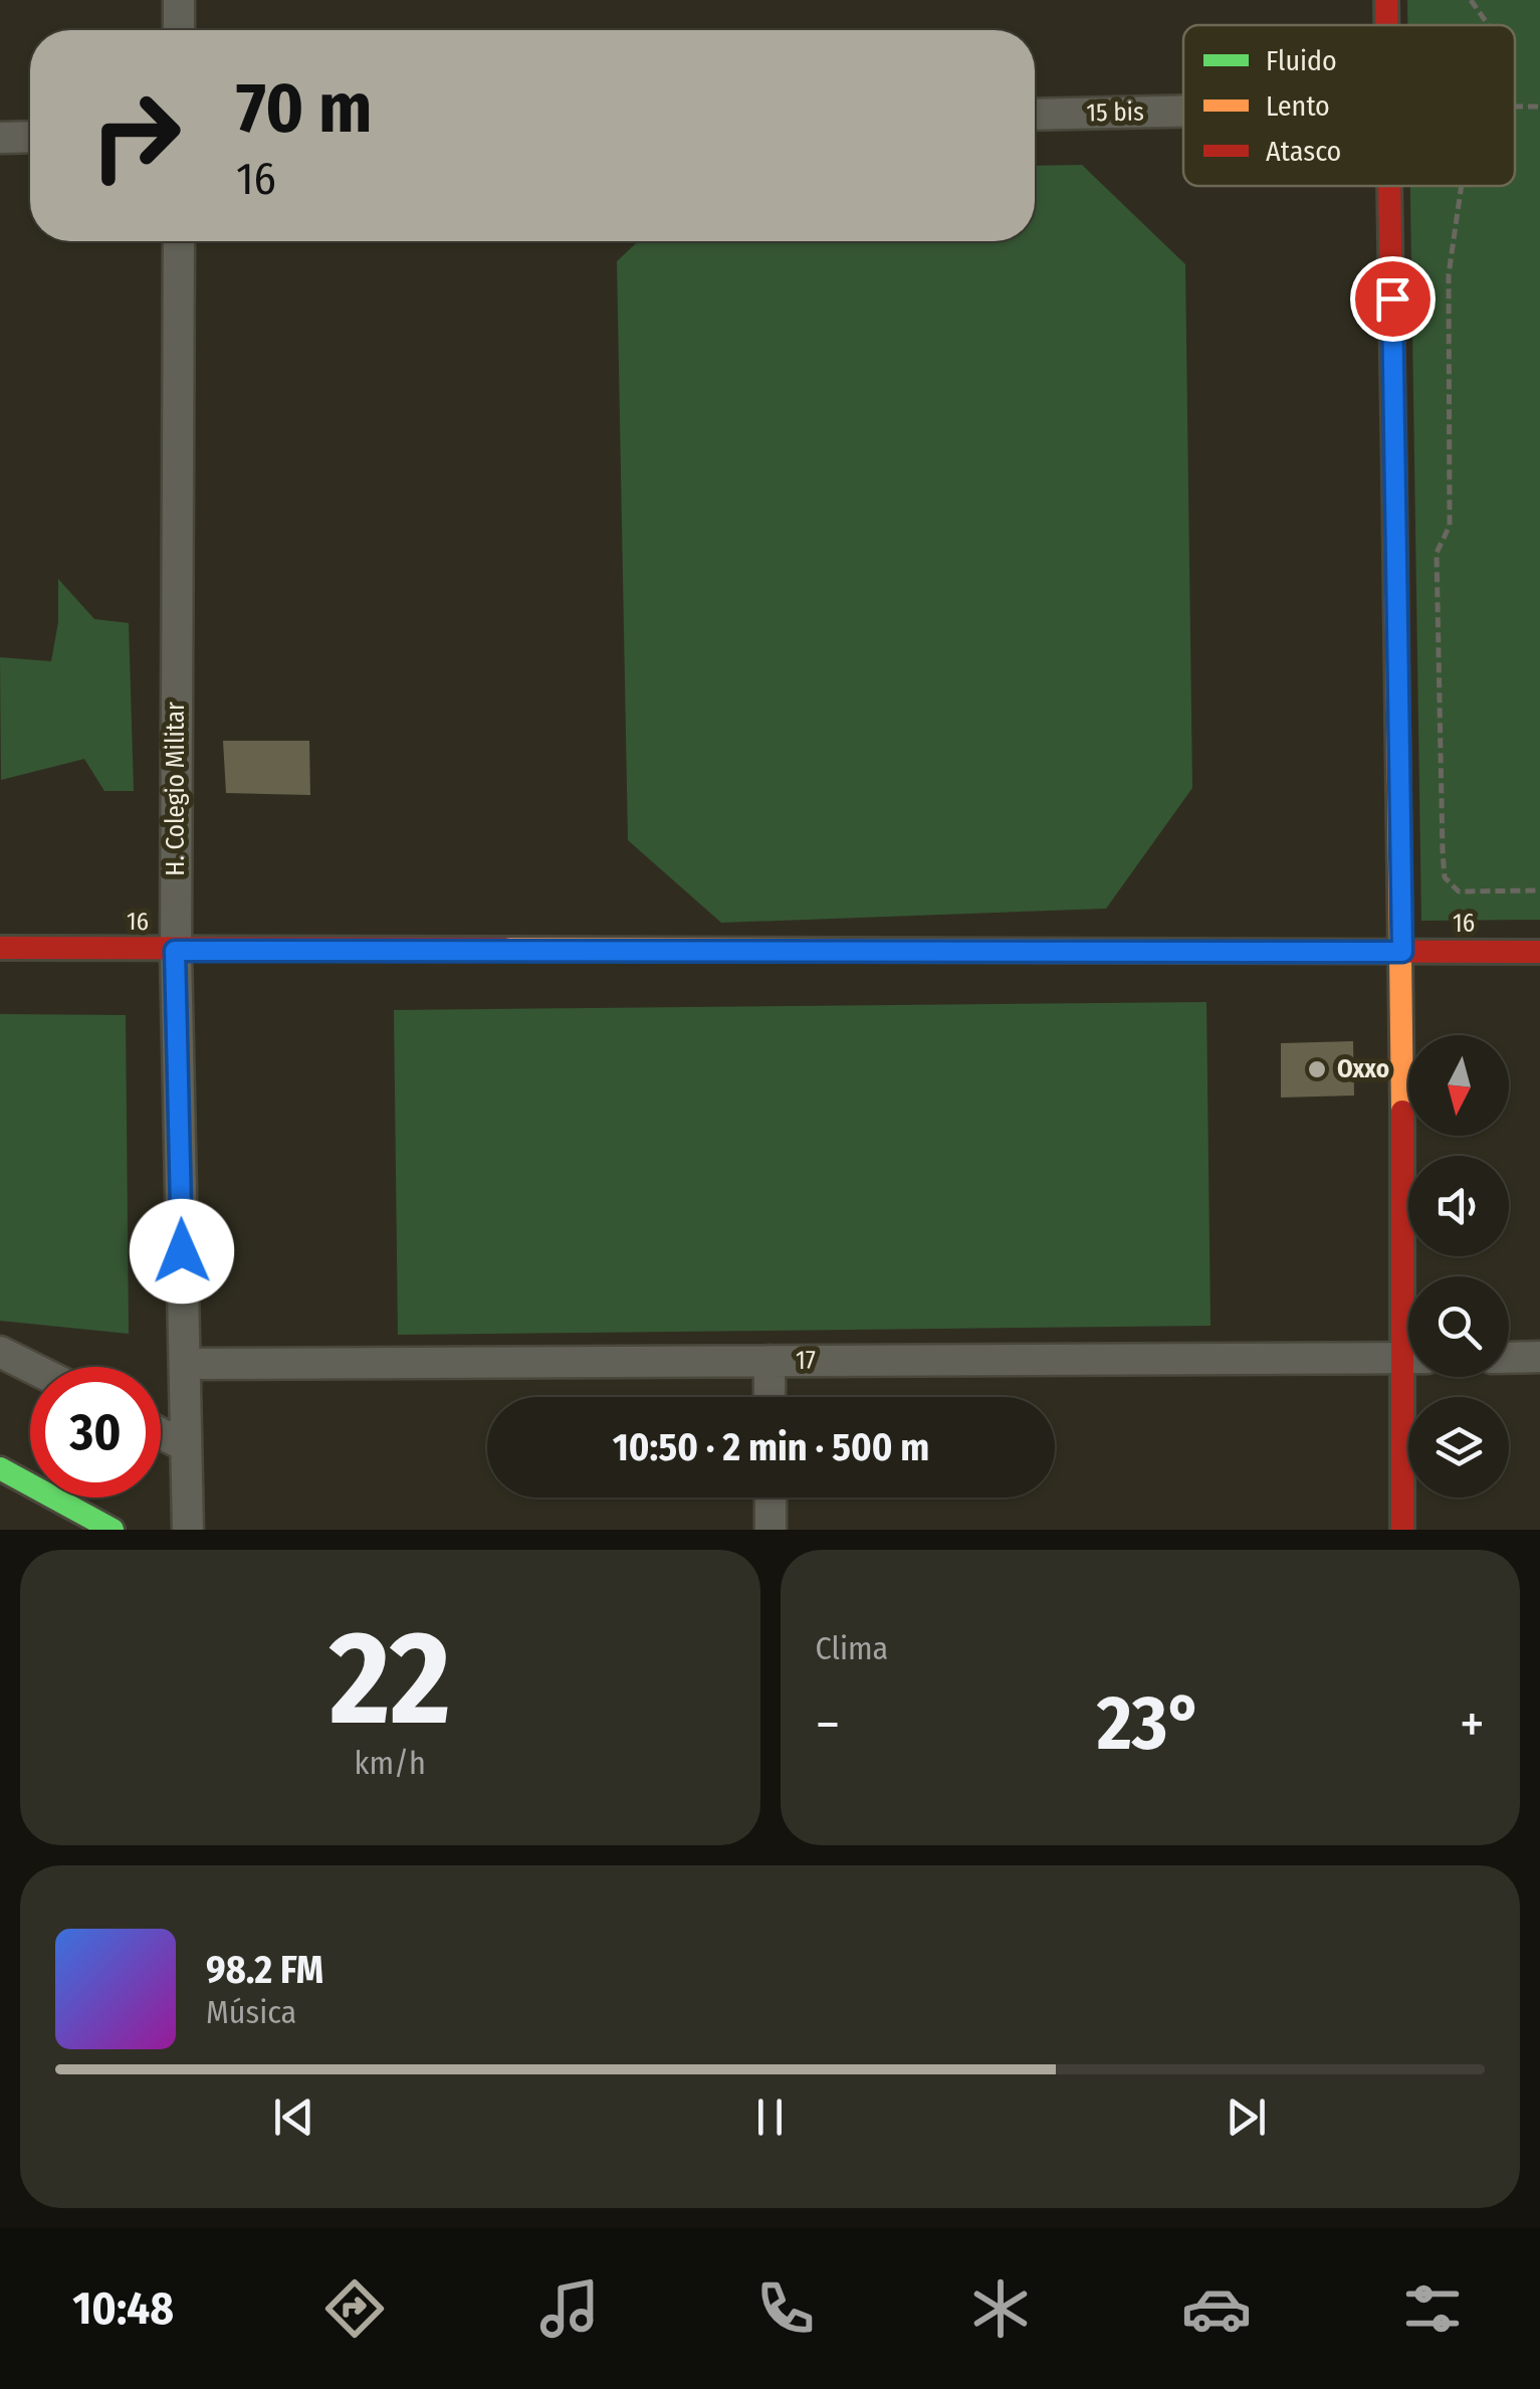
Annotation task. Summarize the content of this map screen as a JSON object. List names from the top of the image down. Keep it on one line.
{"streets":{"main road":["16"],"street":["15 bis","H. Colegio Militar","17"]},"crossings":[["H. Colegio Militar","16"],["H. Colegio Militar","17"]],"places":["Oxxo"],"legend":["Fluido","Lento","Atasco"],"north":"bottom","page":{"turn":["70 m","16"],"limit":"30","trip":"10:50 · 2 min · 500 m","tile":[["22","km/h"],"Clima"],"heat":["−","23°","+"],"song":["98.2 FM","Música"],"tabs":"10:48"}}
